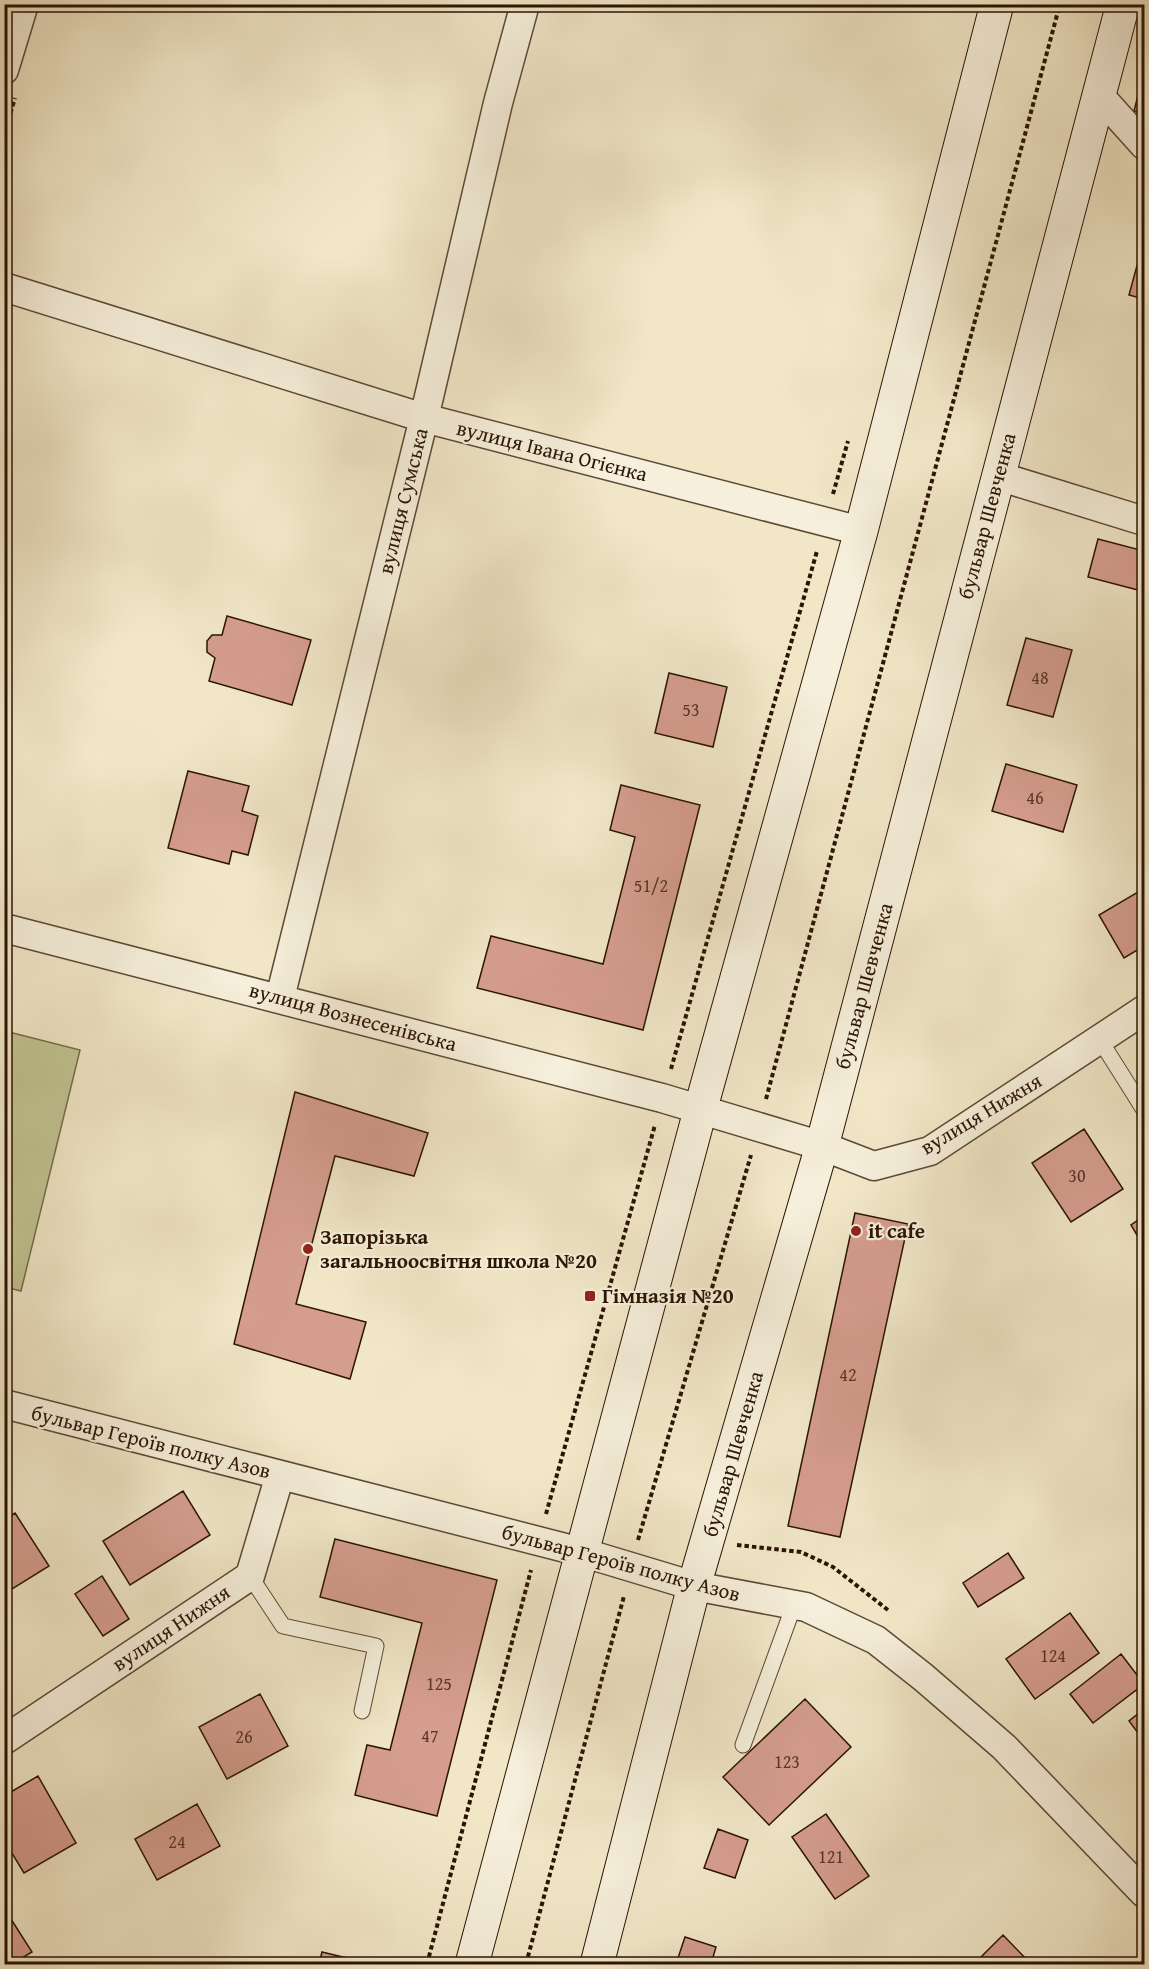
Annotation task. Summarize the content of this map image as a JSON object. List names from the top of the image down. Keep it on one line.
{"streets":{"street":["вулиця Івана Огієнка","вулиця Сумська","бульвар Шевченка","вулиця Вознесенівська","вулиця Нижня","бульвар Героїв полку Азов"]},"crossings":[["вулиця Івана Огієнка","вулиця Сумська"],["вулиця Сумська","вулиця Вознесенівська"],["бульвар Шевченка","вулиця Нижня"],["бульвар Шевченка","бульвар Героїв полку Азов"],["вулиця Вознесенівська","вулиця Нижня"],["вулиця Нижня","бульвар Героїв полку Азов"]],"places":{"other":["it cafe","Запорізька загальноосвітня школа №20"],"transit":["Гімназія №20"]},"house_numbers":["48","53","46","51/2","30","42","124","125","47","26","123","24","121"]}
